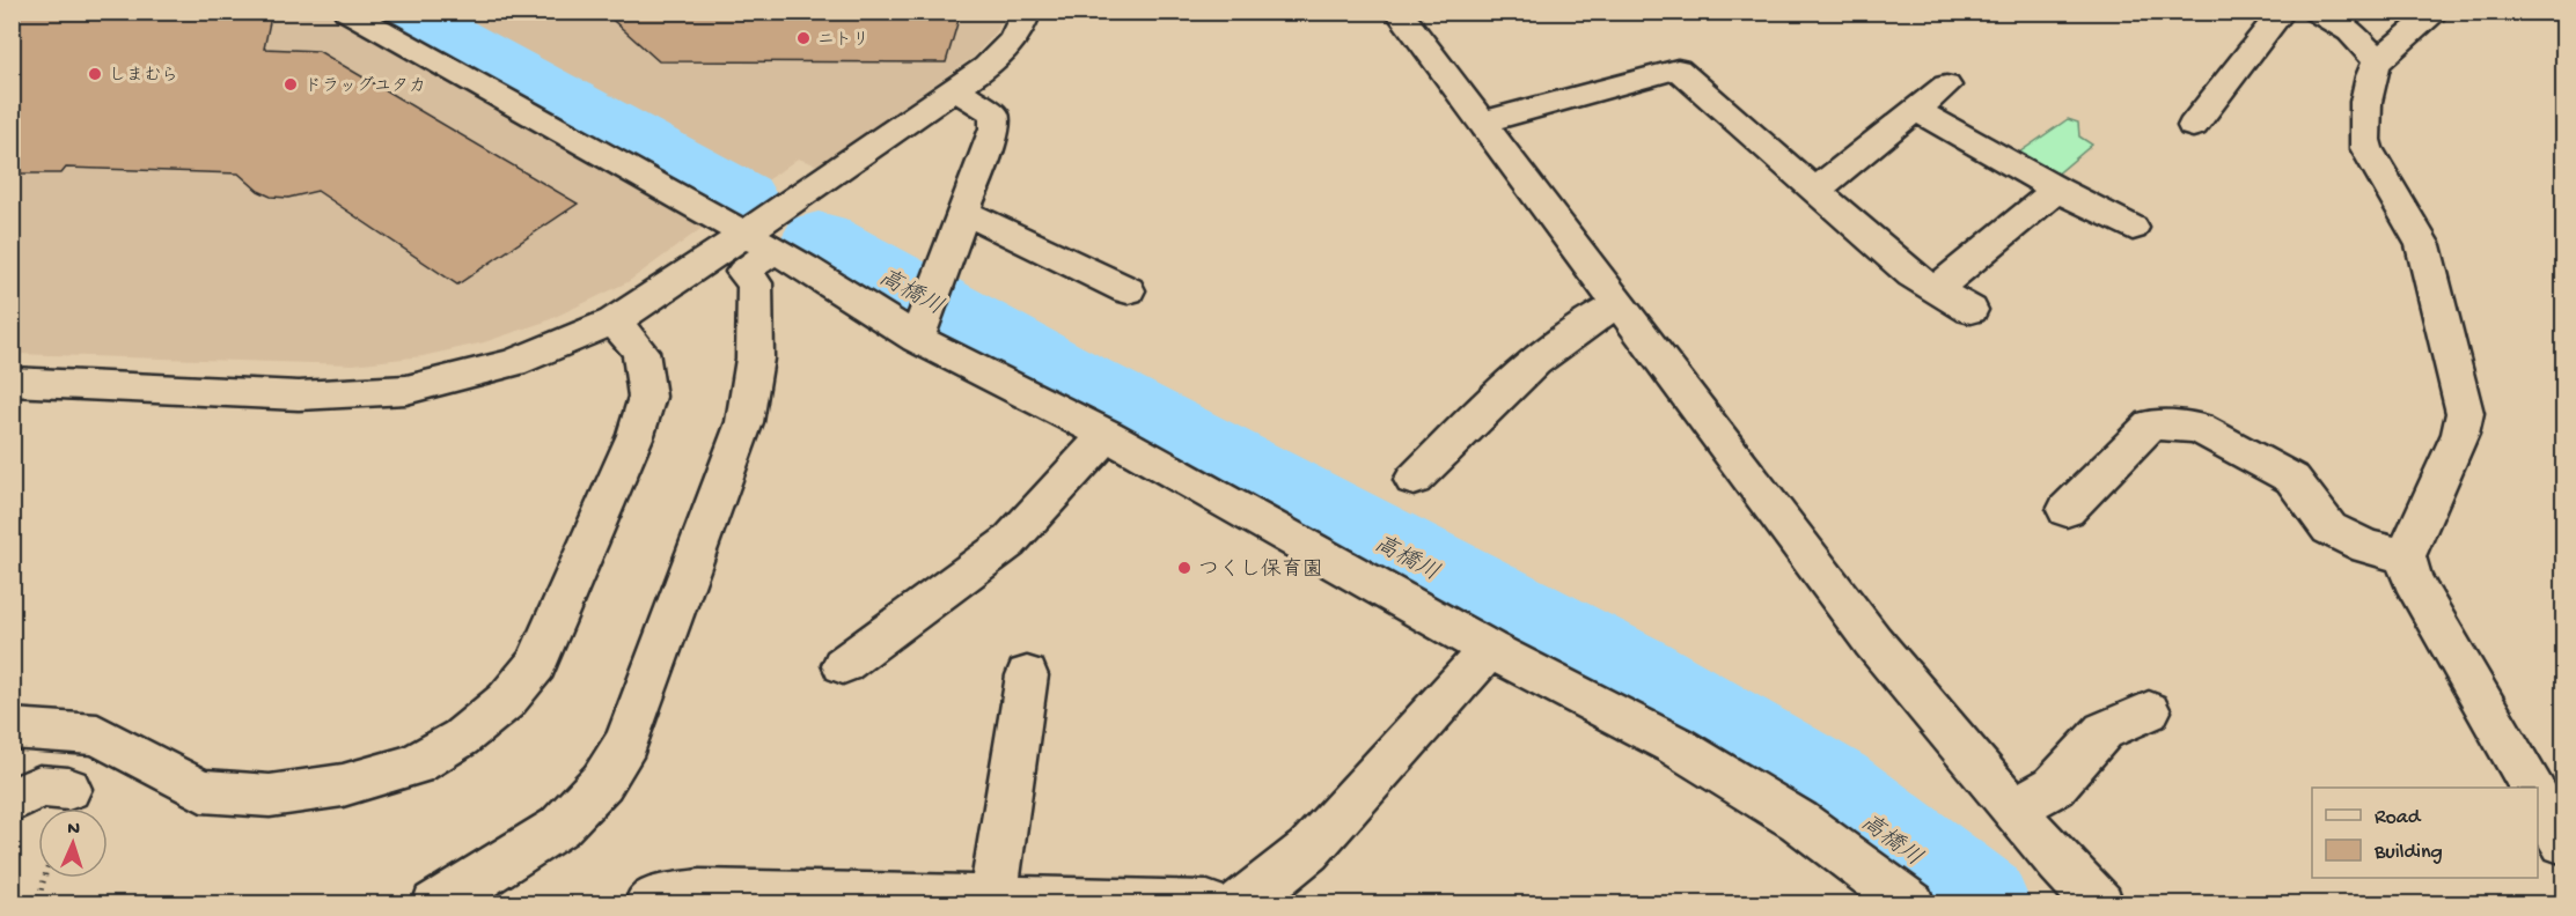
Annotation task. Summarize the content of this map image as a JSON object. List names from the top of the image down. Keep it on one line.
{"water":["高橋川"],"places":["ニトリ","しまむら","ドラッグユタカ","つくし保育園"],"legend":["Road","Building"],"north":"top"}
